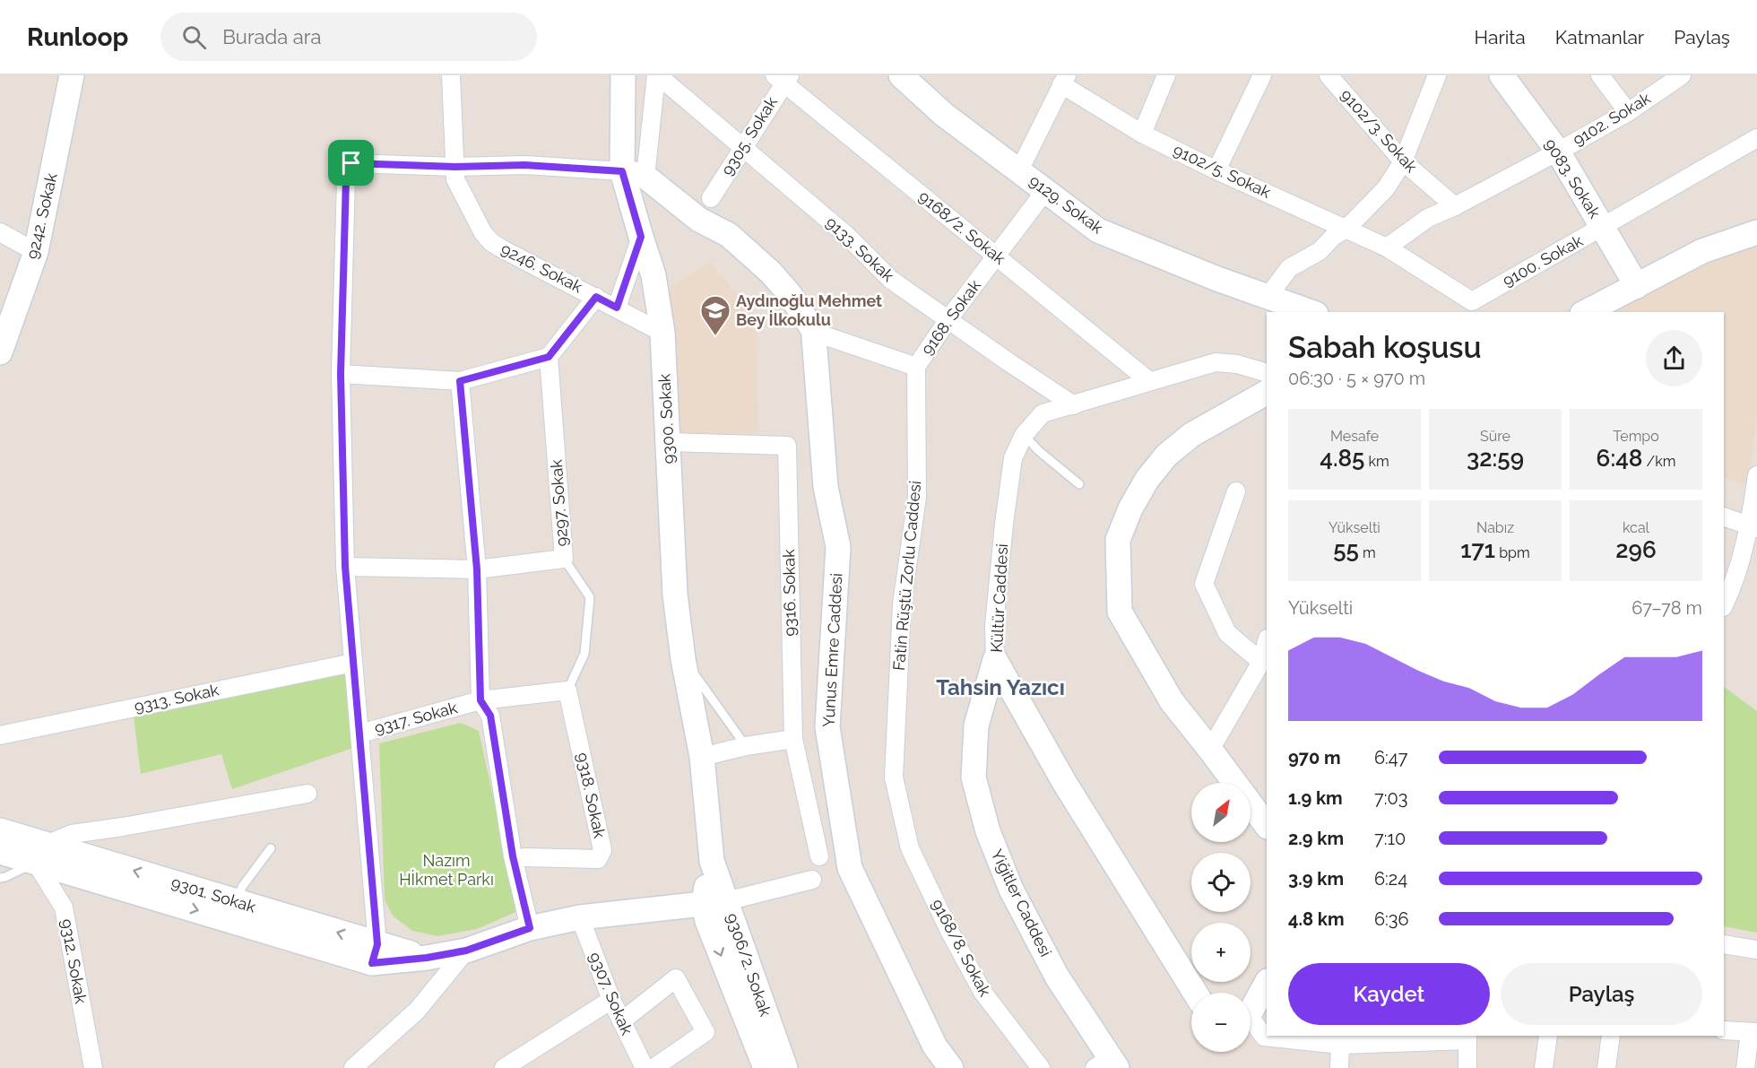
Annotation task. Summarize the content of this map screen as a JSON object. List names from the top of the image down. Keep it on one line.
{"streets":{"main road":["9083. Sokak","9129. Sokak","9242. Sokak","9300. Sokak","Kültür Caddesi","Yunus Emre Caddesi","9301. Sokak","Yiğitler Caddesi","9306/2. Sokak"],"street":["9102. Sokak","9102/3. Sokak","9305. Sokak","9102/5. Sokak","9168/2. Sokak","9133. Sokak","9100. Sokak","9246. Sokak","9168. Sokak","9297. Sokak","Fatin Rüştü Zorlu Caddesi","9316. Sokak","9313. Sokak","9317. Sokak","9318. Sokak","9168/8. Sokak","9312. Sokak","9307. Sokak"]},"crossings":[["9102. Sokak","9102/3. Sokak"],["9102. Sokak","9102/5. Sokak"],["9102. Sokak","9083. Sokak"],["9102. Sokak","9100. Sokak"],["9305. Sokak","9168/2. Sokak"],["9305. Sokak","9133. Sokak"],["9102/5. Sokak","9100. Sokak"],["9083. Sokak","9100. Sokak"],["9129. Sokak","9168. Sokak"],["9168/2. Sokak","9168. Sokak"],["9168/2. Sokak","Kültür Caddesi"],["9133. Sokak","9168. Sokak"],["9133. Sokak","Kültür Caddesi"],["9246. Sokak","9300. Sokak"],["9168. Sokak","Fatin Rüştü Zorlu Caddesi"],["9300. Sokak","9316. Sokak"],["9300. Sokak","Yunus Emre Caddesi"],["9300. Sokak","9306/2. Sokak"],["Fatin Rüştü Zorlu Caddesi","9168/8. Sokak"],["Kültür Caddesi","Yiğitler Caddesi"],["9317. Sokak","9318. Sokak"],["9301. Sokak","9312. Sokak"],["9301. Sokak","9306/2. Sokak"],["9301. Sokak","9307. Sokak"]],"districts":["Tahsin Yazıcı"],"parks":["Nazım Hİkmet Parkı"],"places":{"school or university":["Aydınoğlu Mehmet Bey İlkokulu"]},"north":"top right","page":{"header":"Runloop","search":"Burada ara","nav":["Harita","Katmanlar","Paylaş"],"heading":["Sabah koşusu","06:30 · 5 × 970 m"],"stats":[["Mesafe","4.85 km"],["Süre","32:59"],["Tempo","6:48 /km"],["Yükselti","55 m"],["Nabız","171 bpm"],["kcal","296"]],"chart":["Yükselti","67–78 m"],"list":[{"name":"970 m","note":"6:47"},{"name":"1.9 km","note":"7:03"},{"name":"2.9 km","note":"7:10"},{"name":"3.9 km","note":"6:24"},{"name":"4.8 km","note":"6:36"}],"map_buttons":["+","−"],"buttons":["Kaydet","Paylaş"]}}
